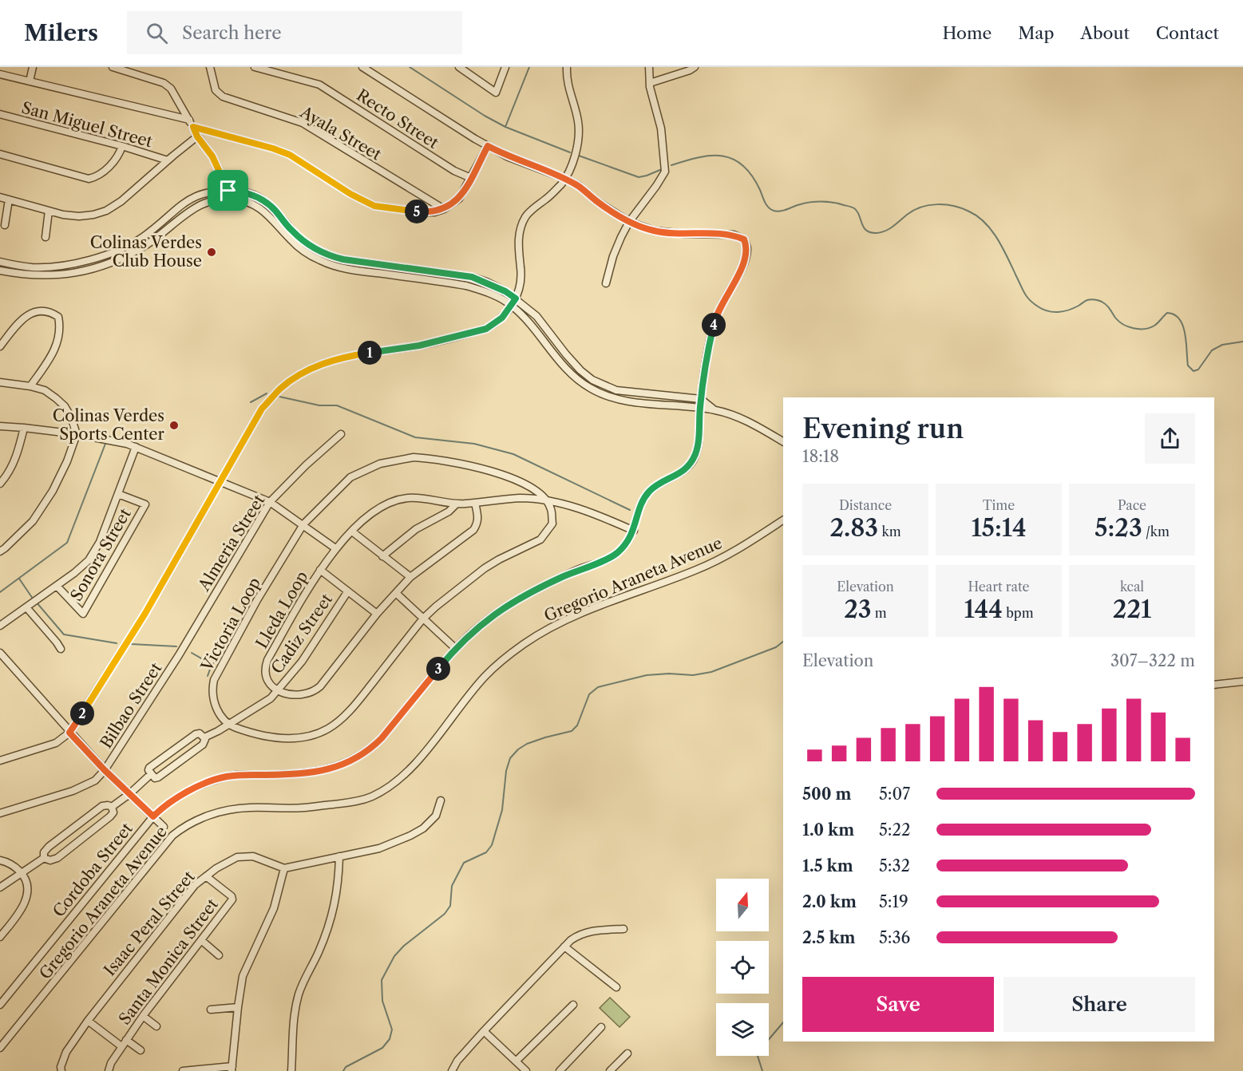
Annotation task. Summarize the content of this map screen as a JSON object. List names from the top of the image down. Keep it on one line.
{"streets":{"street":["Recto Street","San Miguel Street","Ayala Street","Almeria Street","Sonora Street","Gregorio Araneta Avenue","Lleda Loop","Victoria Loop","Cadiz Street","Bilbao Street","Cordoba Street","Isaac Peral Street","Santa Monica Street"]},"crossings":[["Almeria Street","Bilbao Street"],["Lleda Loop","Victoria Loop"],["Lleda Loop","Cadiz Street"],["Lleda Loop","Cordoba Street"],["Victoria Loop","Cadiz Street"],["Isaac Peral Street","Santa Monica Street"]],"places":["Colinas Verdes Club House","Colinas Verdes Sports Center"],"north":"top","page":{"header":"Milers","search":"Search here","nav":["Home","Map","About","Contact"],"pins":["5","4","1","3","2"],"heading":["Evening run","18:18"],"stats":[["Distance","2.83 km"],["Time","15:14"],["Pace","5:23 /km"],["Elevation","23 m"],["Heart rate","144 bpm"],["kcal","221"]],"chart":["Elevation","307–322 m"],"list":[{"name":"500 m","note":"5:07"},{"name":"1.0 km","note":"5:22"},{"name":"1.5 km","note":"5:32"},{"name":"2.0 km","note":"5:19"},{"name":"2.5 km","note":"5:36"}],"buttons":["Save","Share"]}}
